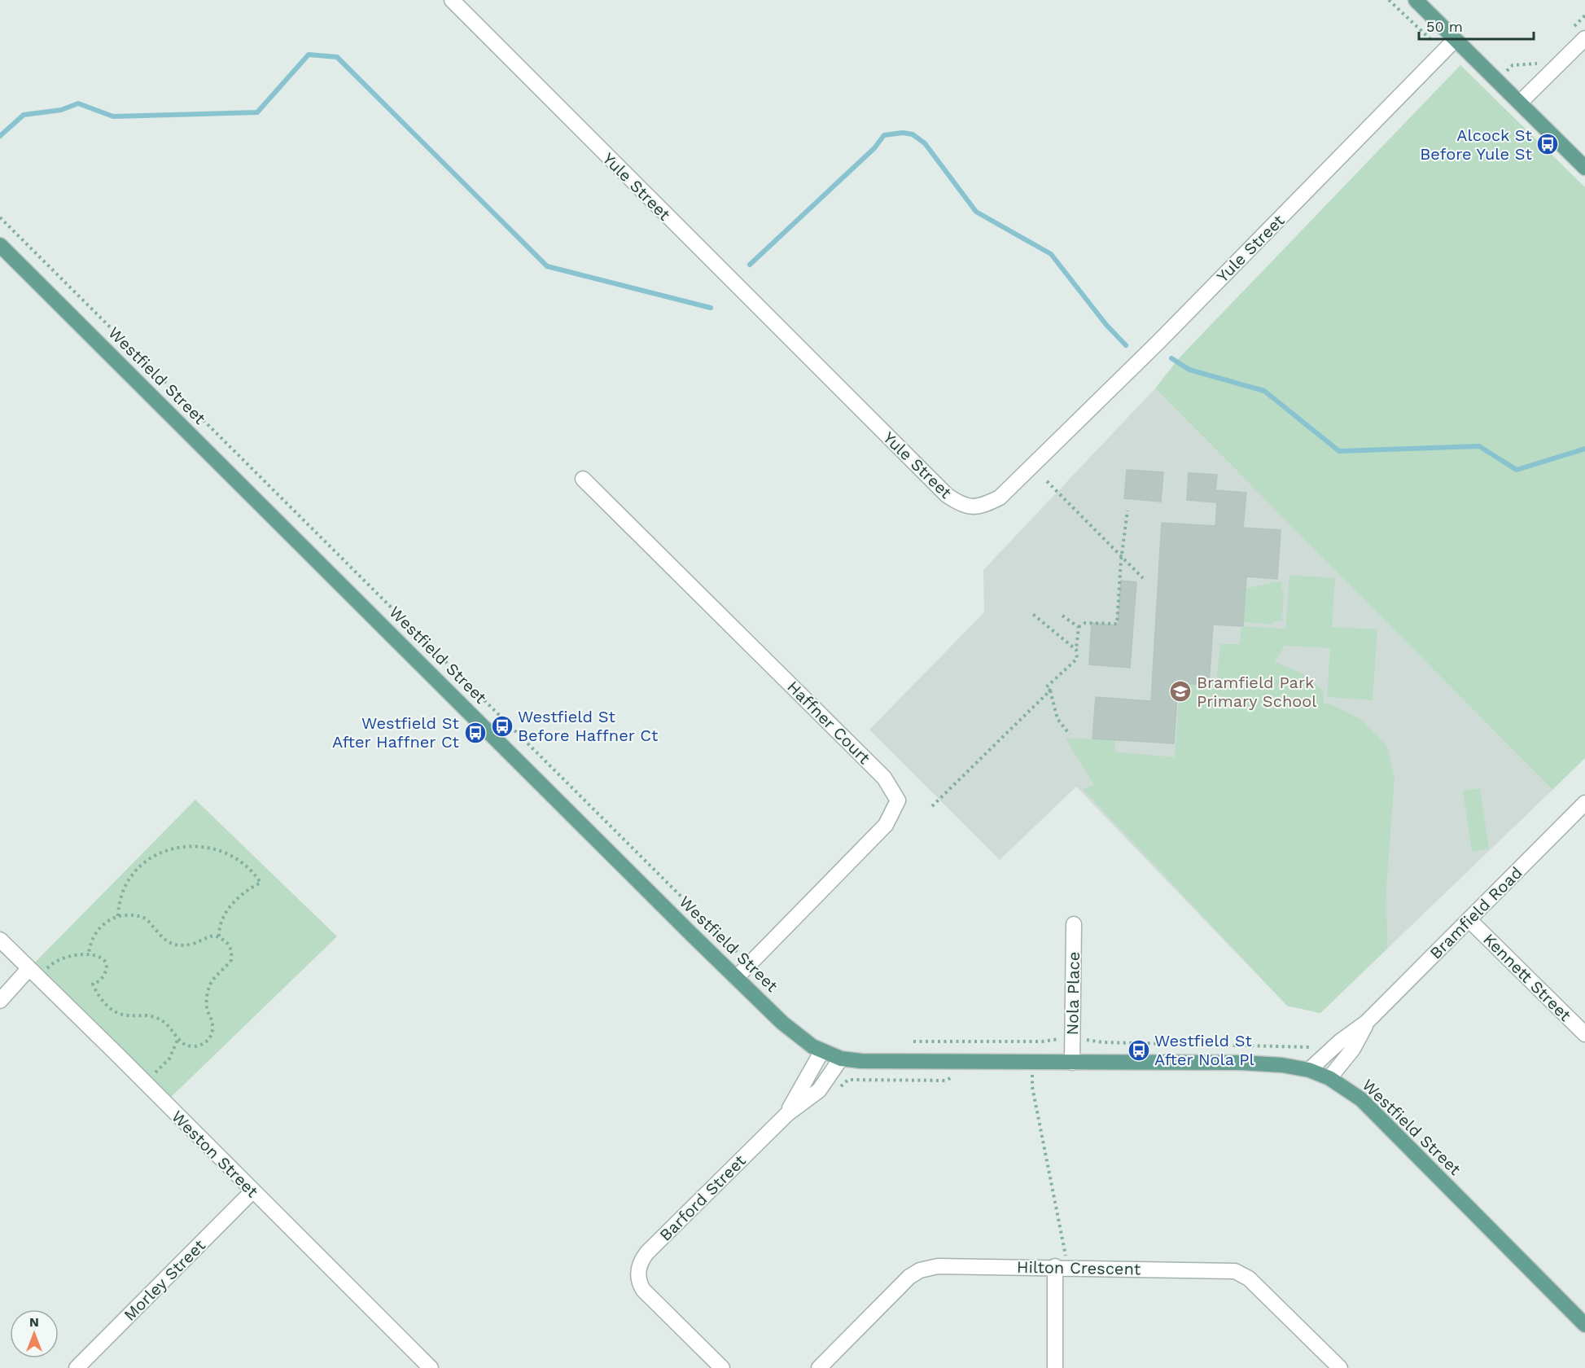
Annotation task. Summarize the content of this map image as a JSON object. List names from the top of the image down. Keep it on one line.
{"streets":{"main road":["Westfield Street"],"street":["Yule Street","Haffner Court","Bramfield Road","Kennett Street","Nola Place","Weston Street","Barford Street","Hilton Crescent","Morley Street"]},"crossings":[["Westfield Street","Haffner Court"],["Westfield Street","Bramfield Road"],["Westfield Street","Nola Place"],["Westfield Street","Barford Street"],["Bramfield Road","Kennett Street"],["Weston Street","Morley Street"]],"places":{"bus stop":["Alcock St Before Yule St","Westfield St Before Haffner Ct","Westfield St After Haffner Ct","Westfield St After Nola Pl"],"school or university":["Bramfield Park Primary School"]},"scale_bar":"50 m","north":"top"}
